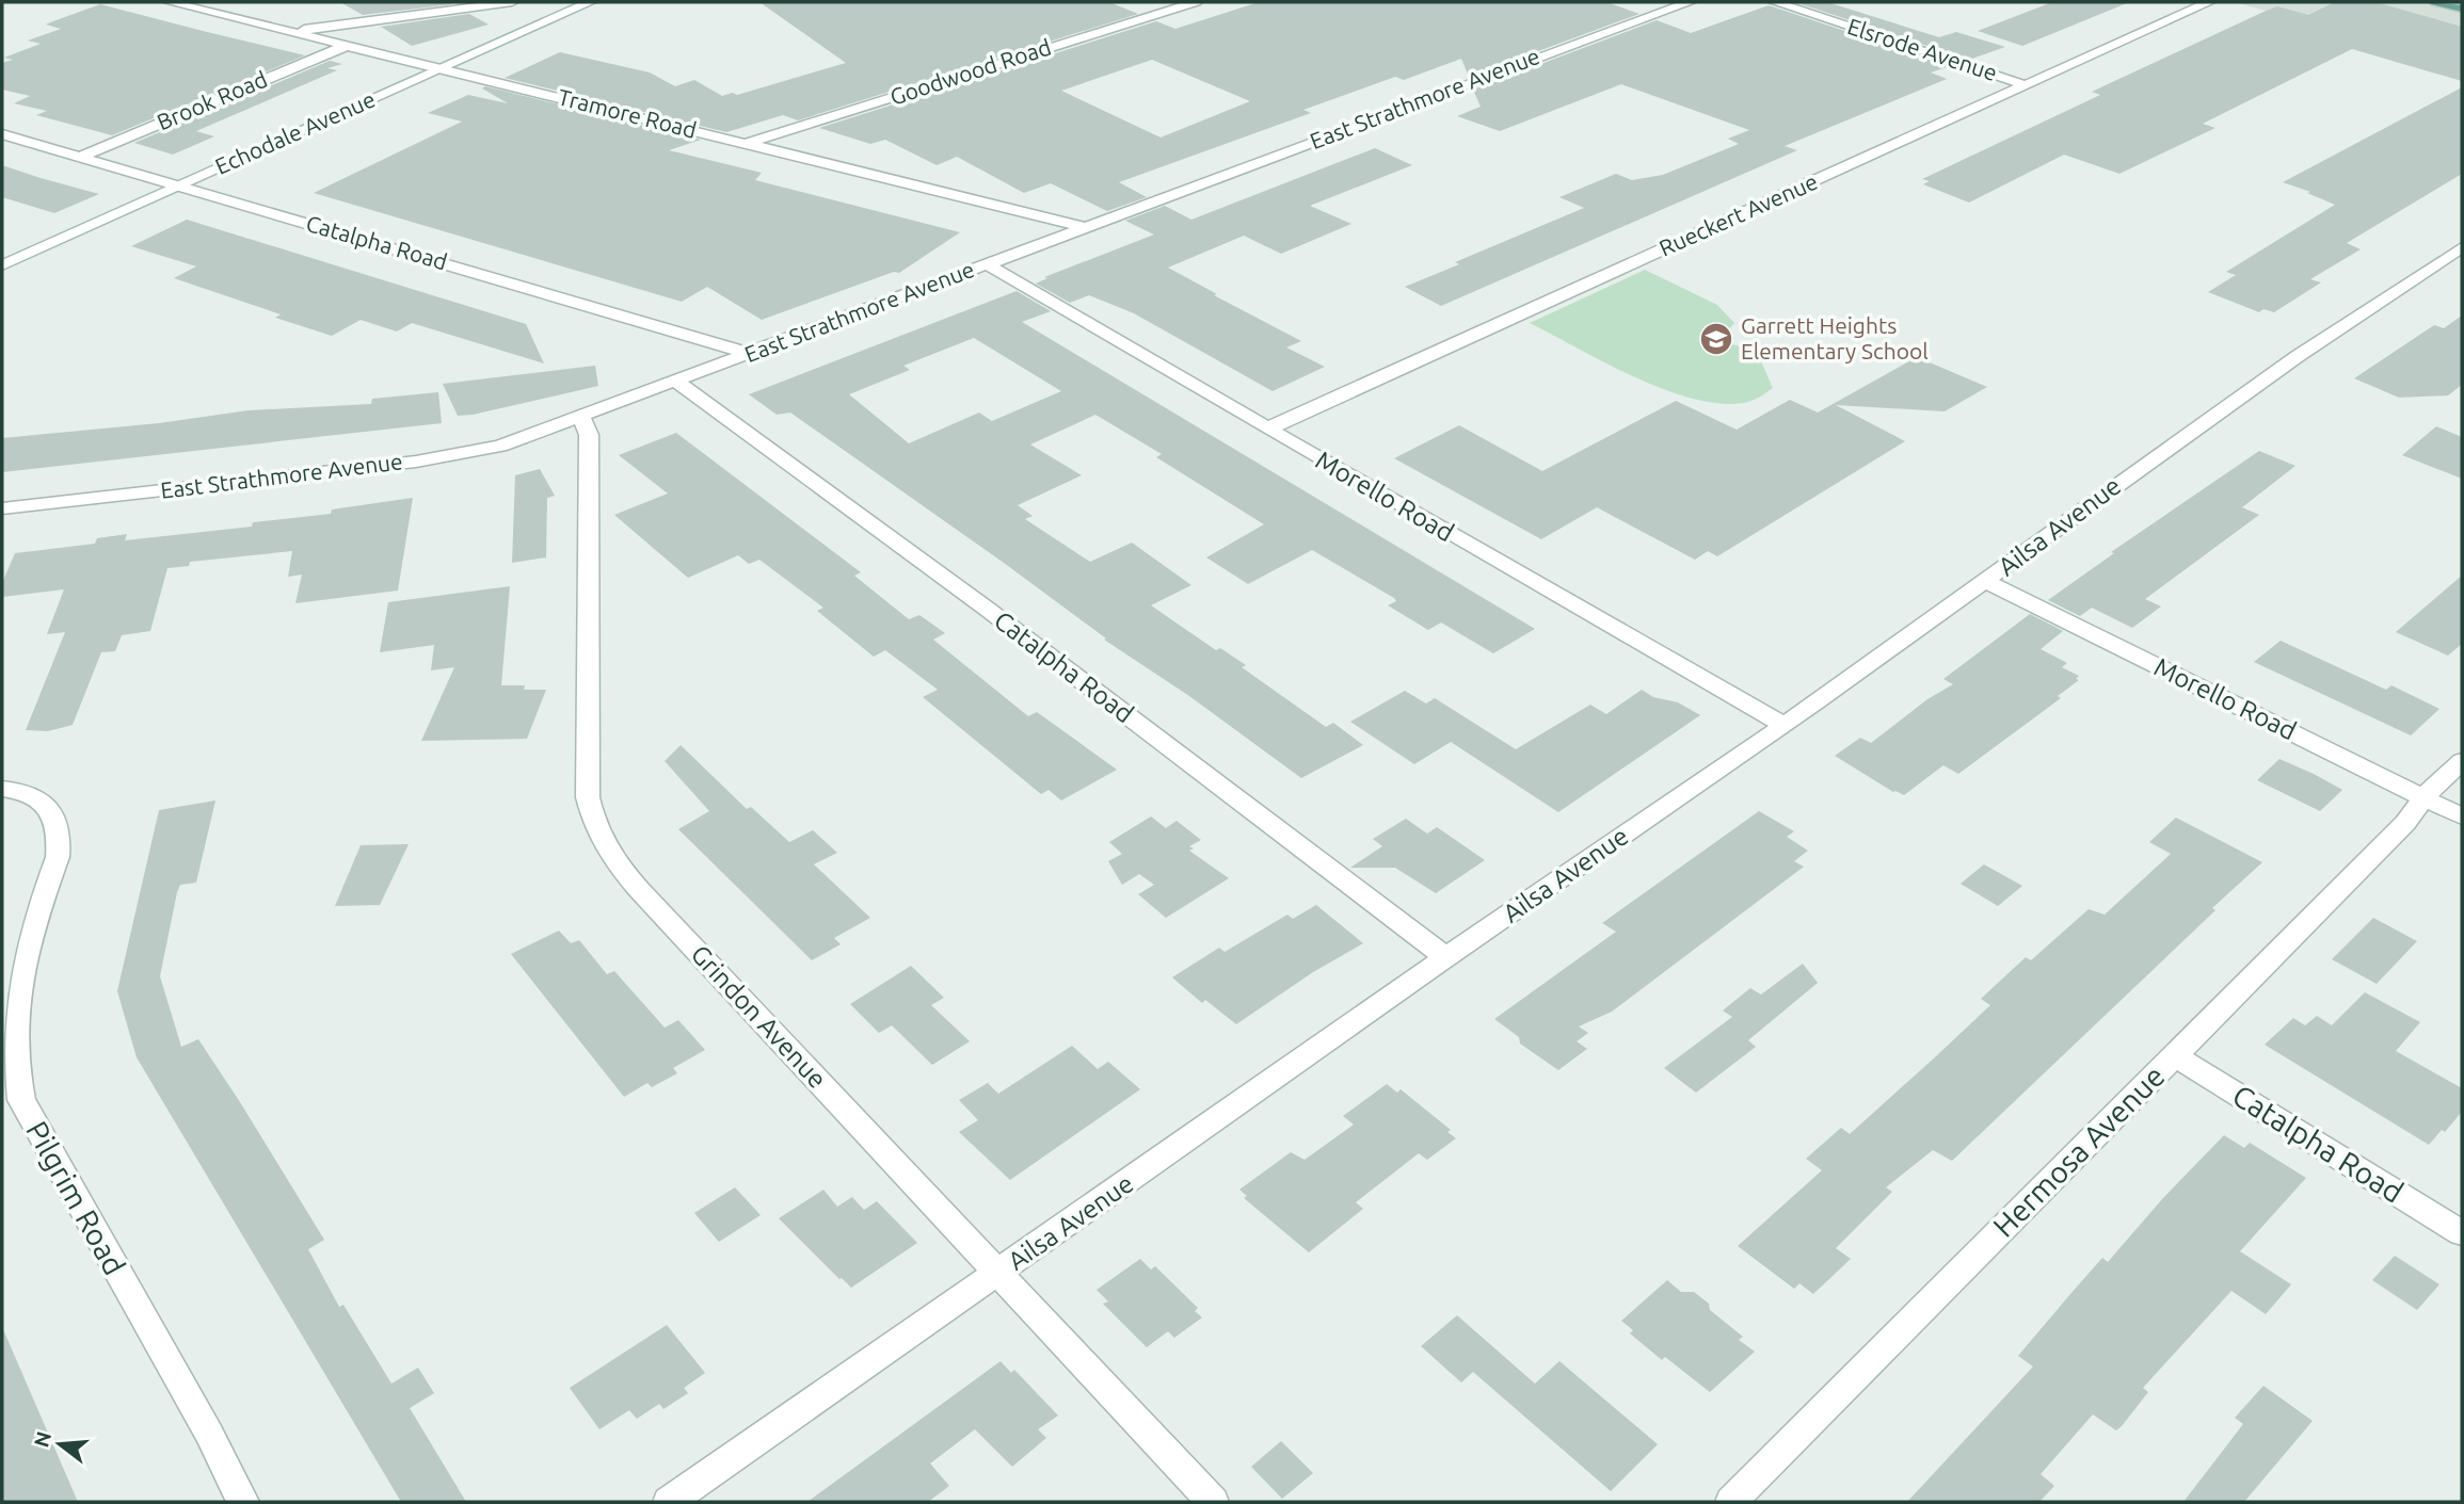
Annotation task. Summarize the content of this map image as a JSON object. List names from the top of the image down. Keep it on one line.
{"streets":{"street":["Elsrode Avenue","Goodwood Road","East Strathmore Avenue","Brook Road","Tramore Road","Echodale Avenue","Rueckert Avenue","Catalpha Road","Morello Road","Ailsa Avenue","Grindon Avenue","Hermosa Avenue","Pilgrim Road"]},"crossings":[["Elsrode Avenue","Rueckert Avenue"],["Goodwood Road","Tramore Road"],["East Strathmore Avenue","Tramore Road"],["East Strathmore Avenue","Catalpha Road"],["East Strathmore Avenue","Morello Road"],["East Strathmore Avenue","Grindon Avenue"],["Brook Road","Tramore Road"],["Brook Road","Catalpha Road"],["Tramore Road","Echodale Avenue"],["Echodale Avenue","Catalpha Road"],["Rueckert Avenue","Morello Road"],["Catalpha Road","Ailsa Avenue"],["Catalpha Road","Hermosa Avenue"],["Morello Road","Ailsa Avenue"],["Morello Road","Hermosa Avenue"],["Ailsa Avenue","Grindon Avenue"]],"places":{"school or university":["Garrett Heights Elementary School"]},"north":"left"}
